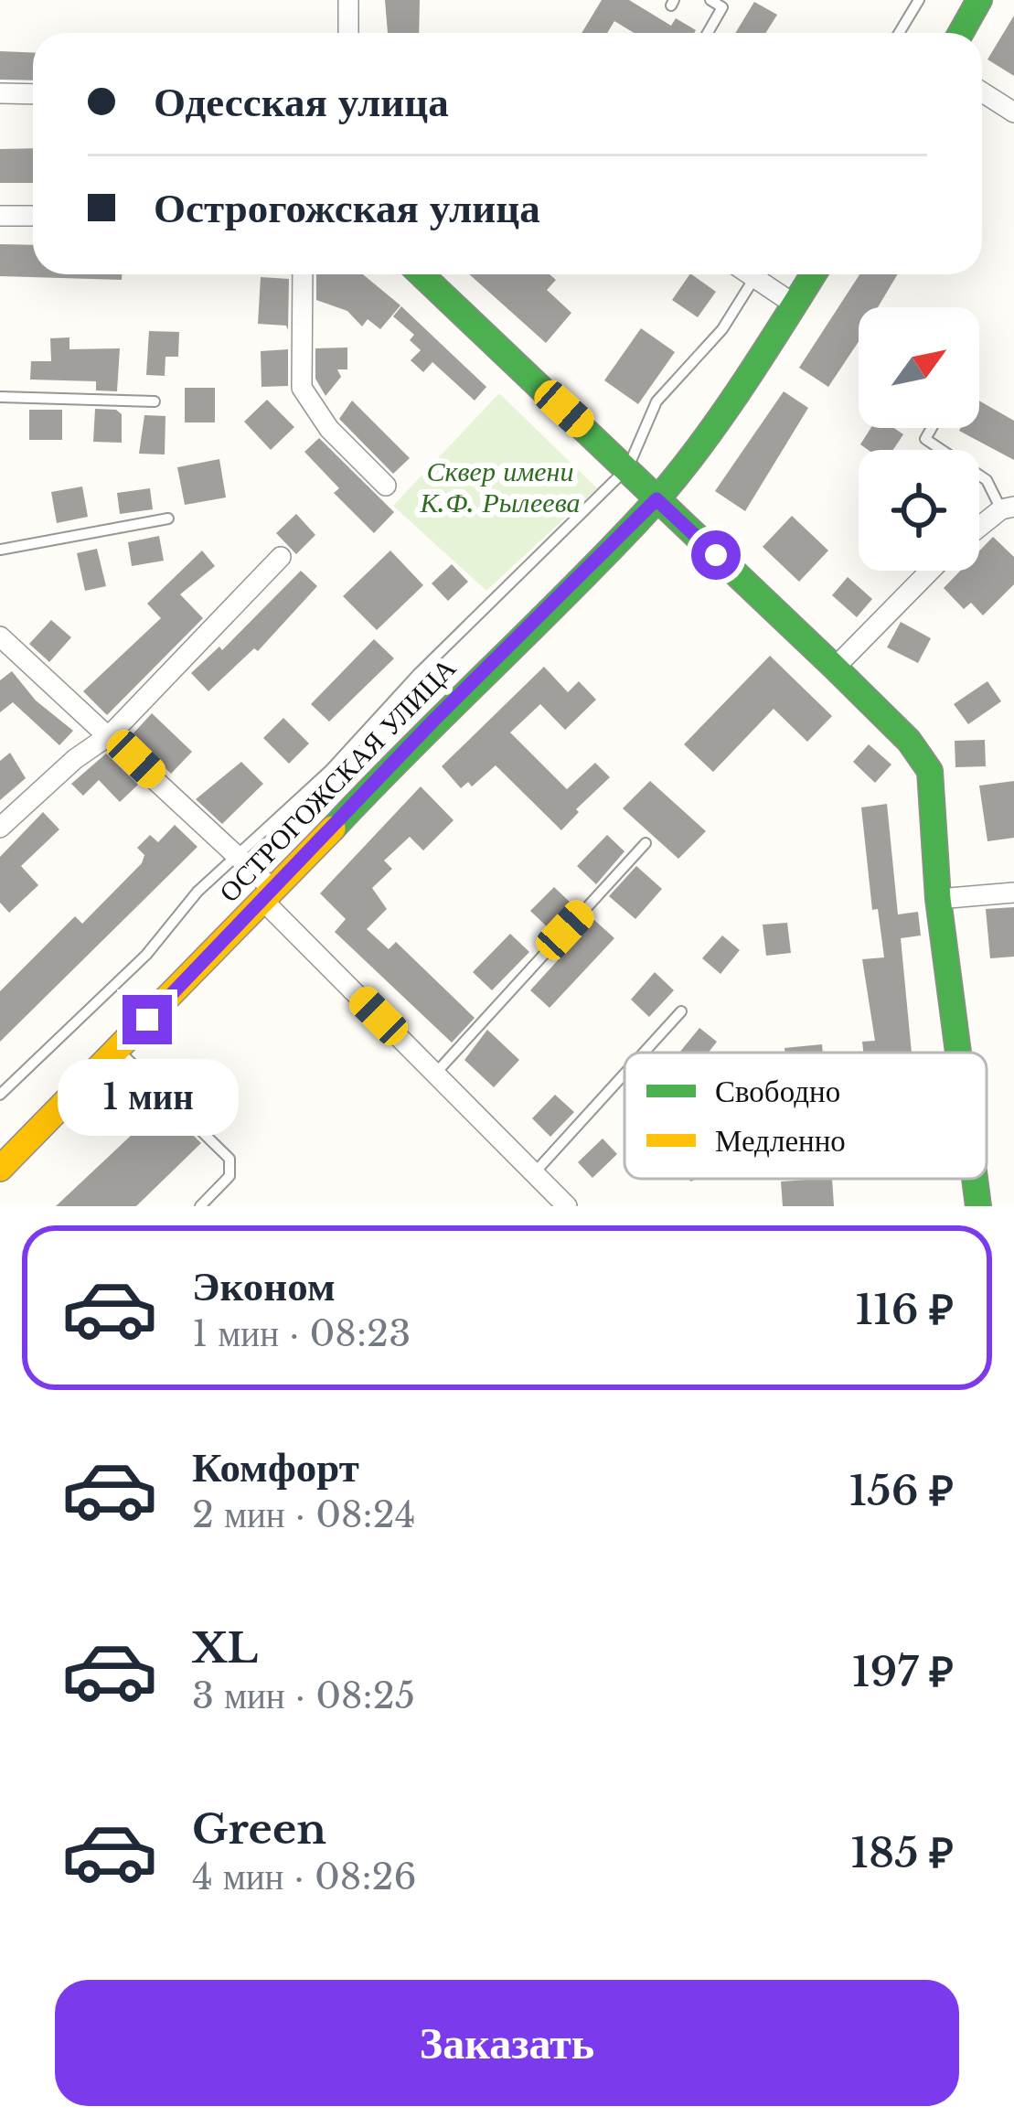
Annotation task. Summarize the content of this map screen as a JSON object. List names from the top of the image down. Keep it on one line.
{"streets":{"street":["ОСТРОГОЖСКАЯ УЛИЦА"]},"parks":["Сквер имени К.Ф. Рылеева"],"legend":["Свободно","Медленно"],"north":"top right","page":{"banner":["Одесская улица","Острогожская улица"],"bubble":"1 мин","list":[{"name":"Эконом","note":"1 мин · 08:23","value":"116 ₽"},{"name":"Комфорт","note":"2 мин · 08:24","value":"156 ₽"},{"name":"XL","note":"3 мин · 08:25","value":"197 ₽"},{"name":"Green","note":"4 мин · 08:26","value":"185 ₽"}],"buttons":"Заказать"}}
